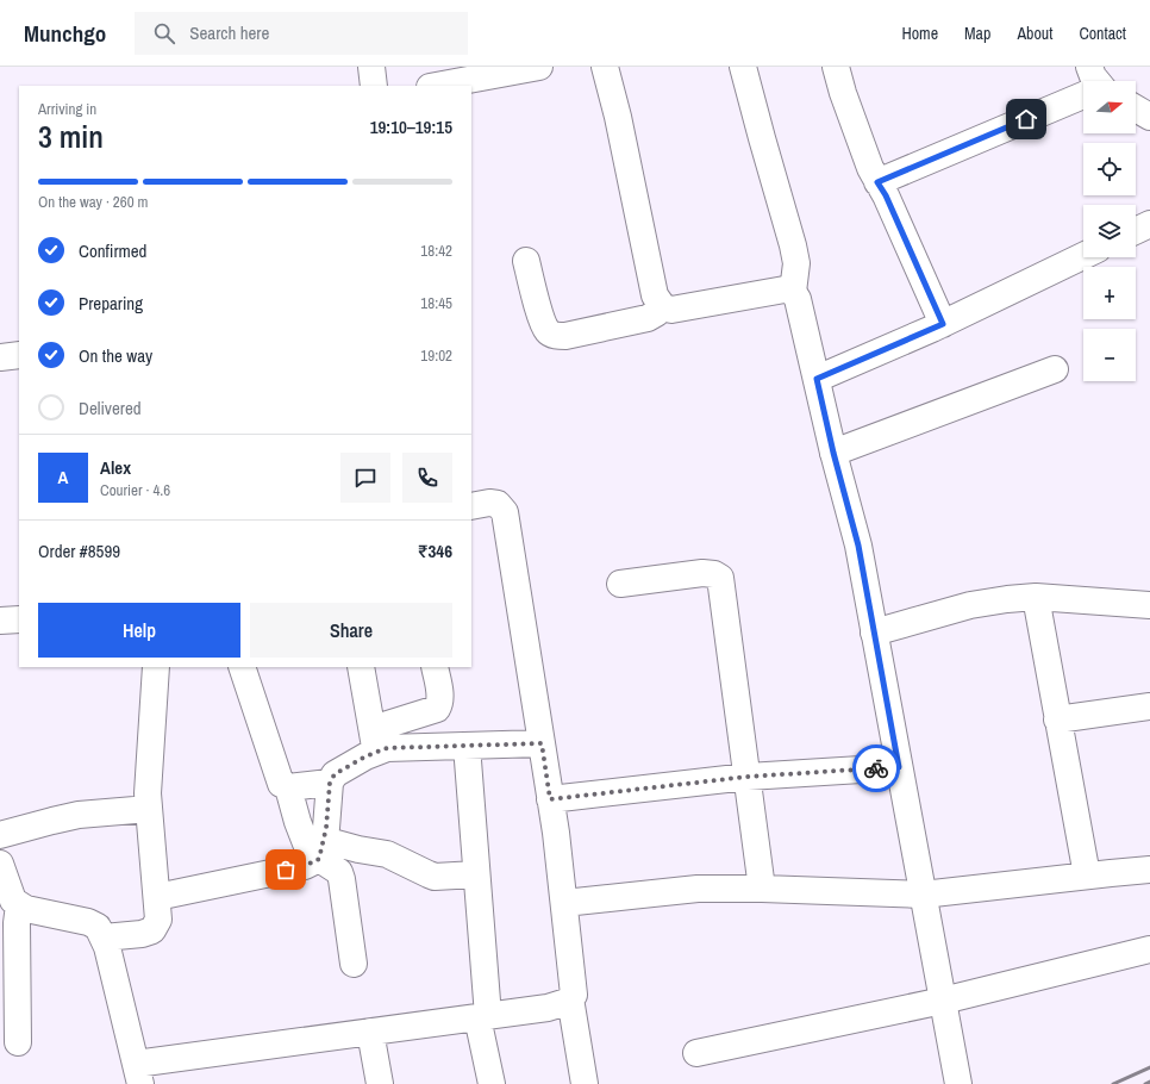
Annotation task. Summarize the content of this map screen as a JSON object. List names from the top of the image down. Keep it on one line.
{"north":"right","page":{"header":"Munchgo","search":"Search here","nav":["Home","Map","About","Contact"],"map_buttons":["+","−"],"heading":["3 min","Arriving in","19:10–19:15"],"panel":["Alex","Courier · 4.6","Order #8599","₹346"],"bar":"On the way · 260 m","list":[["Confirmed","18:42"],["Preparing","18:45"],["On the way","19:02"],"Delivered"],"round":"A","buttons":["Help","Share"]}}
